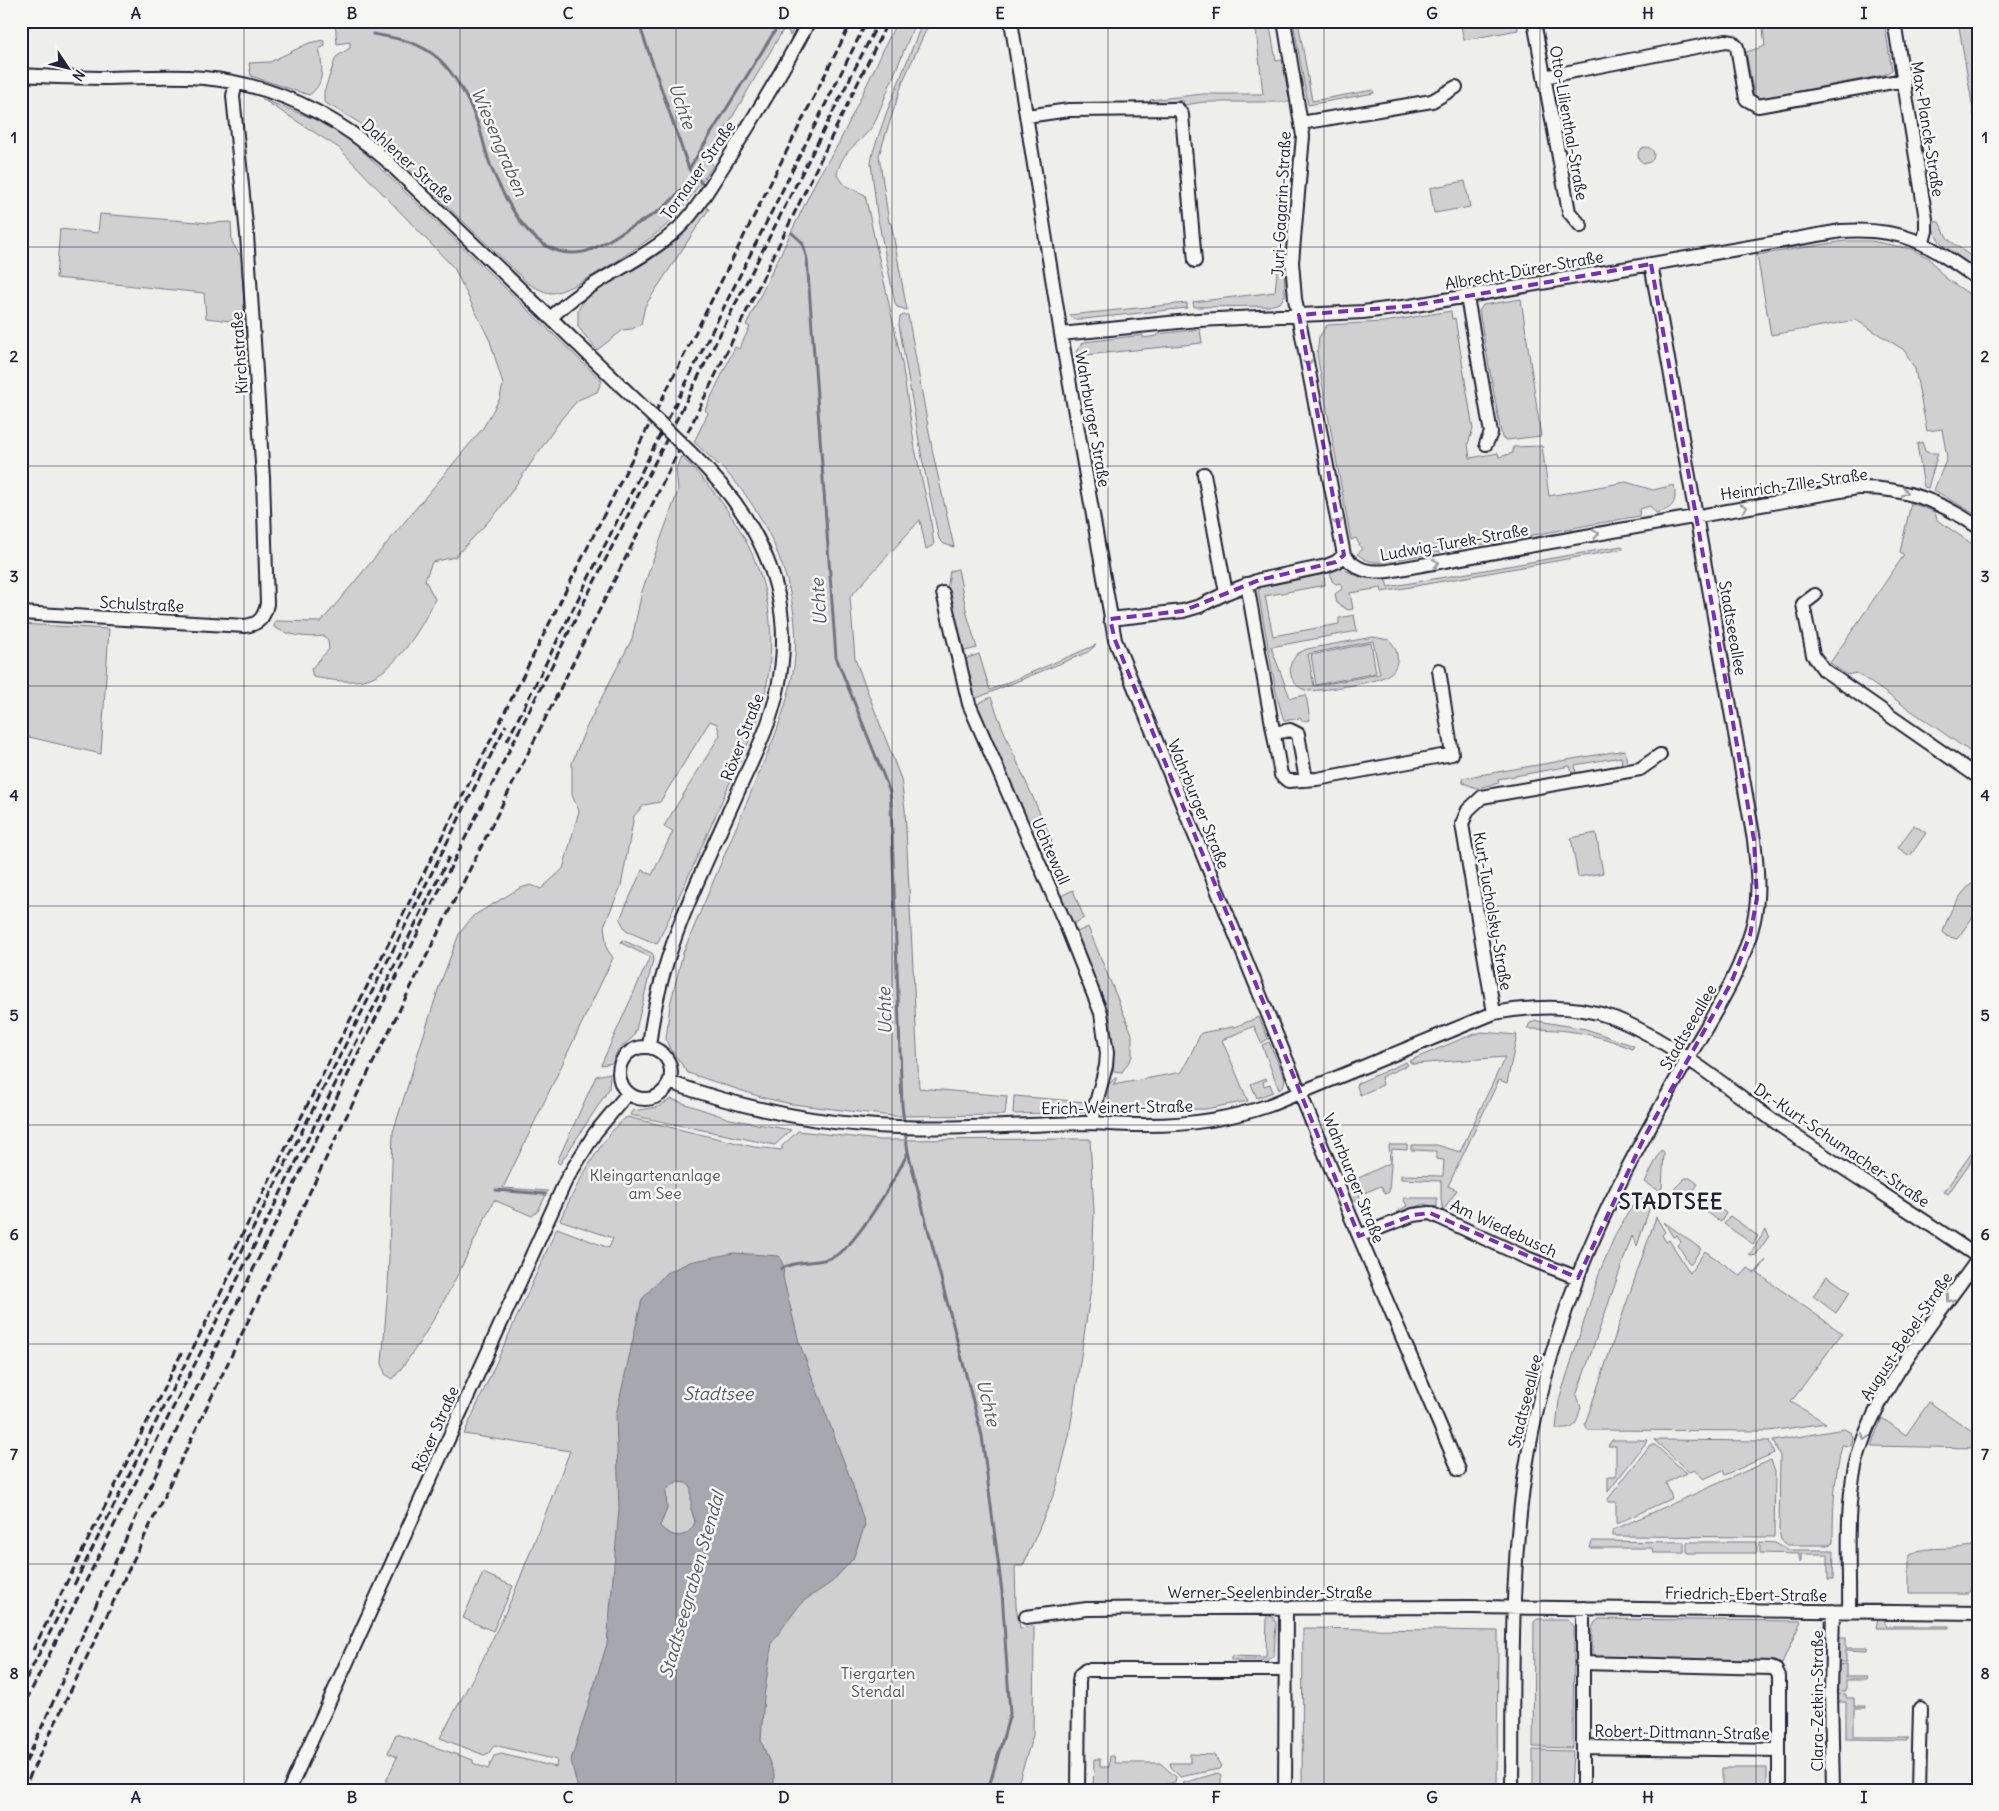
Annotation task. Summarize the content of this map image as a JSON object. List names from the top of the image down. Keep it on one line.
{"streets":{"street":["Otto-Lilienthal-Straße","Max-Planck-Straße","Dahlener Straße","Tornauer Straße","Juri-Gagarin-Straße","Albrecht-Dürer-Straße","Kirchstraße","Wahrburger Straße","Heinrich-Zille-Straße","Ludwig-Turek-Straße","Schulstraße","Stadtseeallee","Röxer Straße","Uchtewall","Kurt-Tucholsky-Straße","Erich-Weinert-Straße","Dr.-Kurt-Schumacher-Straße","Am Wiedebusch","August-Bebel-Straße","Werner-Seelenbinder-Straße","Friedrich-Ebert-Straße","Clara-Zetkin-Straße","Robert-Dittmann-Straße"]},"crossings":[["Max-Planck-Straße","Albrecht-Dürer-Straße"],["Dahlener Straße","Tornauer Straße"],["Dahlener Straße","Kirchstraße"],["Dahlener Straße","Röxer Straße"],["Juri-Gagarin-Straße","Albrecht-Dürer-Straße"],["Albrecht-Dürer-Straße","Wahrburger Straße"],["Albrecht-Dürer-Straße","Stadtseeallee"],["Kirchstraße","Schulstraße"],["Wahrburger Straße","Erich-Weinert-Straße"],["Wahrburger Straße","Am Wiedebusch"],["Heinrich-Zille-Straße","Ludwig-Turek-Straße"],["Heinrich-Zille-Straße","Stadtseeallee"],["Ludwig-Turek-Straße","Stadtseeallee"],["Stadtseeallee","Erich-Weinert-Straße"],["Stadtseeallee","Dr.-Kurt-Schumacher-Straße"],["Stadtseeallee","Am Wiedebusch"],["Stadtseeallee","Werner-Seelenbinder-Straße"],["Stadtseeallee","Friedrich-Ebert-Straße"],["Röxer Straße","Erich-Weinert-Straße"],["Uchtewall","Erich-Weinert-Straße"],["Kurt-Tucholsky-Straße","Erich-Weinert-Straße"],["Erich-Weinert-Straße","Dr.-Kurt-Schumacher-Straße"],["Dr.-Kurt-Schumacher-Straße","August-Bebel-Straße"],["August-Bebel-Straße","Friedrich-Ebert-Straße"],["Werner-Seelenbinder-Straße","Friedrich-Ebert-Straße"],["Friedrich-Ebert-Straße","Clara-Zetkin-Straße"],["Friedrich-Ebert-Straße","Robert-Dittmann-Straße"]],"one_way":["Heinrich-Zille-Straße","Ludwig-Turek-Straße","August-Bebel-Straße"],"districts":["STADTSEE"],"water":["Uchte","Wiesengraben","Stadtsee","Stadtseegraben Stendal"],"parks":["Kleingartenanlage am See","Tiergarten Stendal"],"north":"bottom right","grid":{"columns":["A","B","C","D","E","F","G","H","I"],"rows":["1","2","3","4","5","6","7","8"]}}
